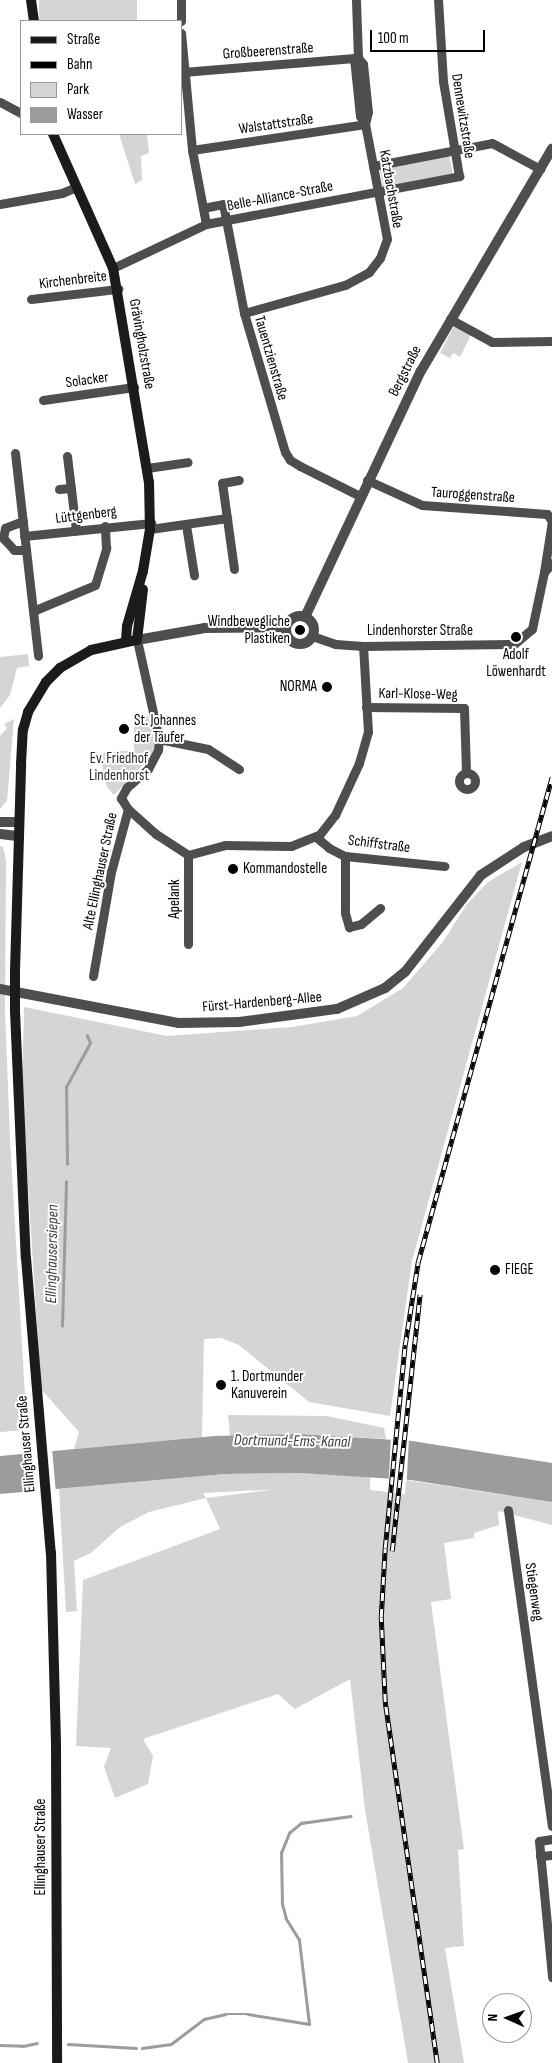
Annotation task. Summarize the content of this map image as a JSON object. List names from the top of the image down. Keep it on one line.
{"streets":{"main road":["Grävingholzstraße","Ellinghauser Straße"],"street":["Großbeerenstraße","Dennewitzstraße","Walstattstraße","Katzbachstraße","Belle-Alliance-Straße","Kirchenbreite","Tauentzienstraße","Bergstraße","Solacker","Tauroggenstraße","Lüttgenberg","Lindenhorster Straße","Karl-Klose-Weg","Schiffstraße","Alte Ellinghauser Straße","Apelank","Fürst-Hardenberg-Allee","Stiegenweg"]},"crossings":[["Großbeerenstraße","Katzbachstraße"],["Dennewitzstraße","Belle-Alliance-Straße"],["Walstattstraße","Katzbachstraße"],["Katzbachstraße","Belle-Alliance-Straße"],["Katzbachstraße","Tauentzienstraße"],["Belle-Alliance-Straße","Grävingholzstraße"],["Belle-Alliance-Straße","Tauentzienstraße"],["Kirchenbreite","Grävingholzstraße"],["Grävingholzstraße","Solacker"],["Grävingholzstraße","Lüttgenberg"],["Grävingholzstraße","Ellinghauser Straße"],["Tauentzienstraße","Bergstraße"],["Bergstraße","Tauroggenstraße"],["Bergstraße","Lindenhorster Straße"]],"water":["Ellinghausersiepen","Dortmund-Ems-Kanal"],"parks":["Ev. Friedhof Lindenhorst"],"places":["Windbewegliche Plastiken","Adolf Löwenhardt","NORMA","St. Johannes der Täufer","Kommandostelle","FIEGE","1. Dortmunder Kanuverein"],"legend":["Straße","Bahn","Park","Wasser"],"scale_bar":"100 m","north":"left"}
